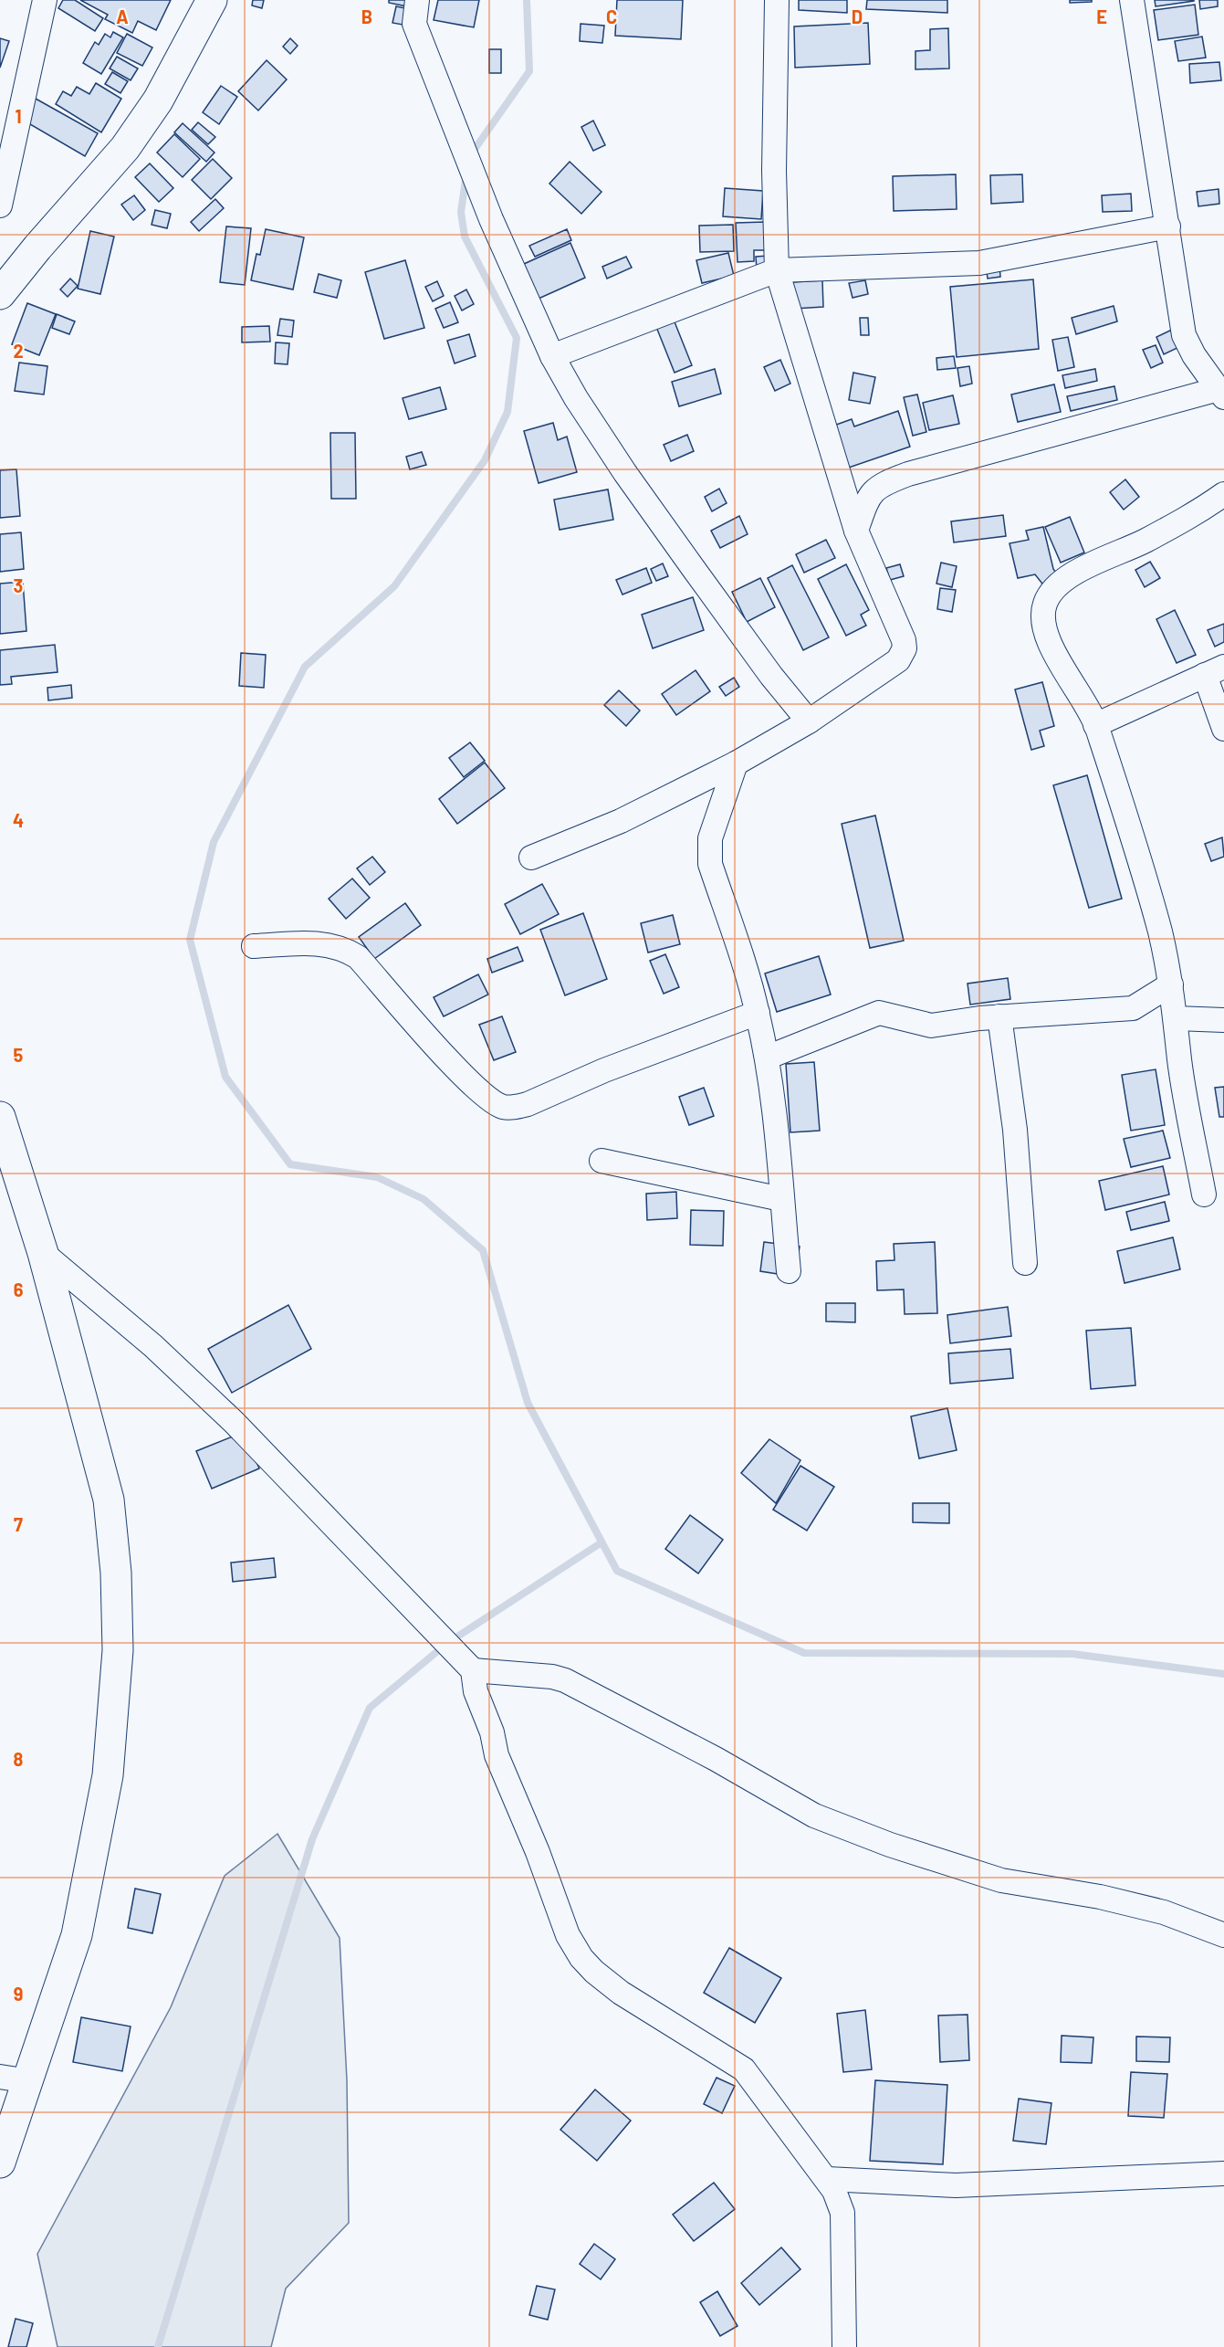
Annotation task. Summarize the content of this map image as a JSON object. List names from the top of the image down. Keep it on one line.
{"grid":{"columns":["A","B","C","D","E"],"rows":["1","2","3","4","5","6","7","8","9"]}}
